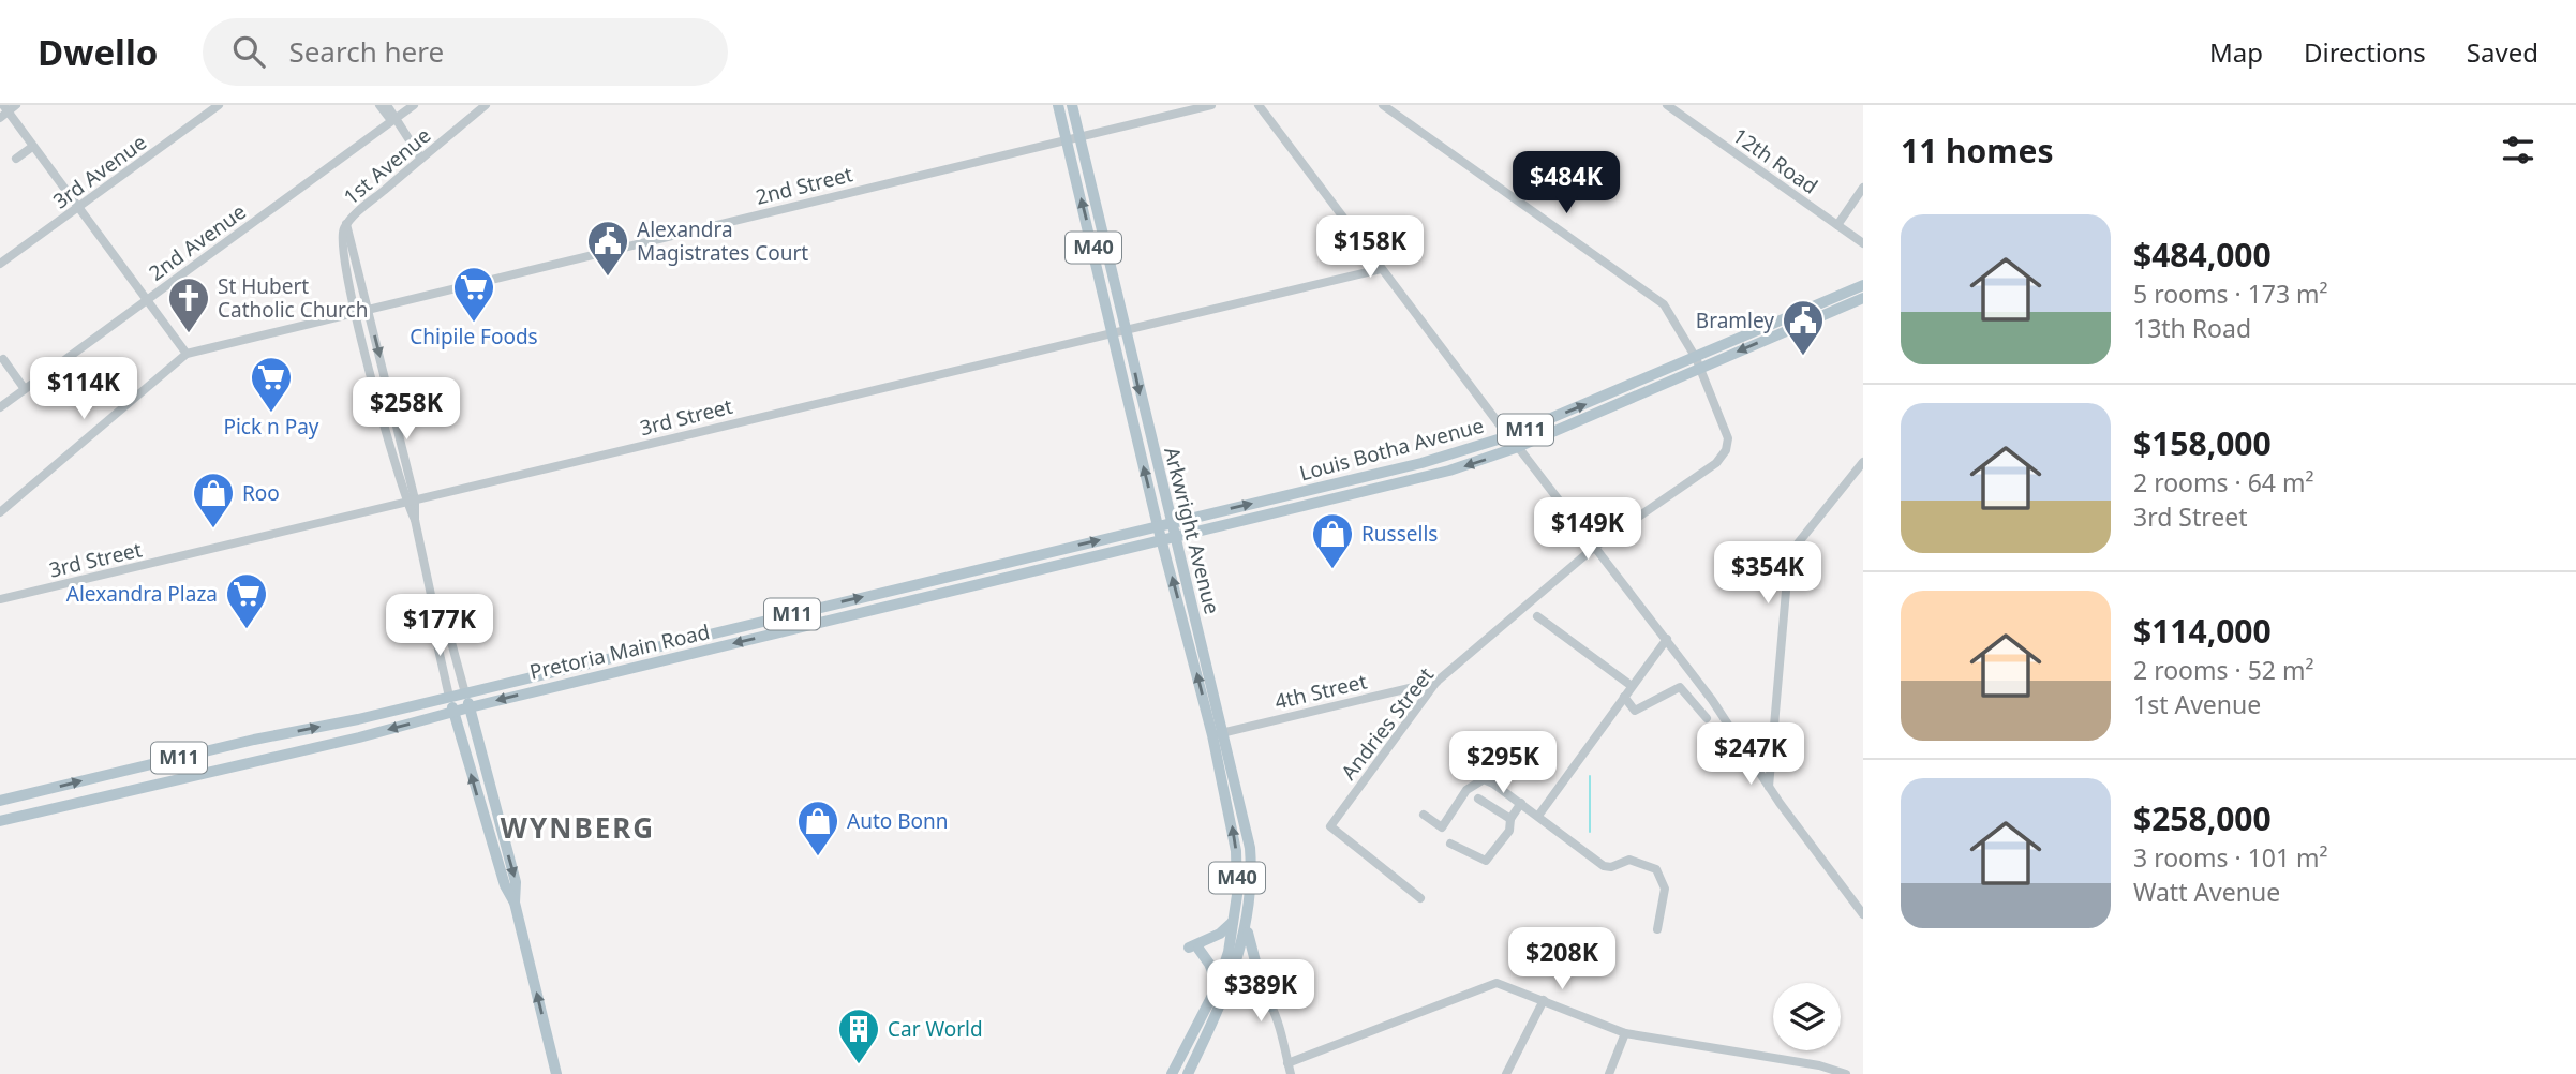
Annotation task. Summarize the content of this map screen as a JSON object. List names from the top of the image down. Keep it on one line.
{"streets":{"main road":["M40","M11","Louis Botha Avenue","Arkwright Avenue","Pretoria Main Road"],"street":["12th Road","1st Avenue","3rd Avenue","2nd Street","2nd Avenue","3rd Street","4th Street","Andries Street"]},"crossings":[["2nd Street","Arkwright Avenue"],["M40","Arkwright Avenue"],["3rd Street","Arkwright Avenue"],["M11","Louis Botha Avenue"],["M11","Arkwright Avenue"],["M11","Pretoria Main Road"],["Louis Botha Avenue","Arkwright Avenue"],["Louis Botha Avenue","Andries Street"],["Arkwright Avenue","Pretoria Main Road"],["Arkwright Avenue","4th Street"],["4th Street","Andries Street"]],"districts":["WYNBERG"],"places":{"public building":["Alexandra Magistrates Court","Bramley"],"supermarket":["Chipile Foods","Pick n Pay","Alexandra Plaza"],"church":["St Hubert Catholic Church"],"shop":["Roo","Russells","Auto Bonn"],"building":["Car World"]},"page":{"header":"Dwello","search":"Search here","nav":["Map","Directions","Saved"],"heading":"11 homes","price":["$484K","$158K","$114K","$258K","$149K","$354K","$177K","$247K","$295K","$208K","$389K"],"list":[{"name":"$484,000","note":"5 rooms · 173 m² · 13th Road"},{"name":"$158,000","note":"2 rooms · 64 m² · 3rd Street"},{"name":"$114,000","note":"2 rooms · 52 m² · 1st Avenue"},{"name":"$258,000","note":"3 rooms · 101 m² · Watt Avenue"}]}}
